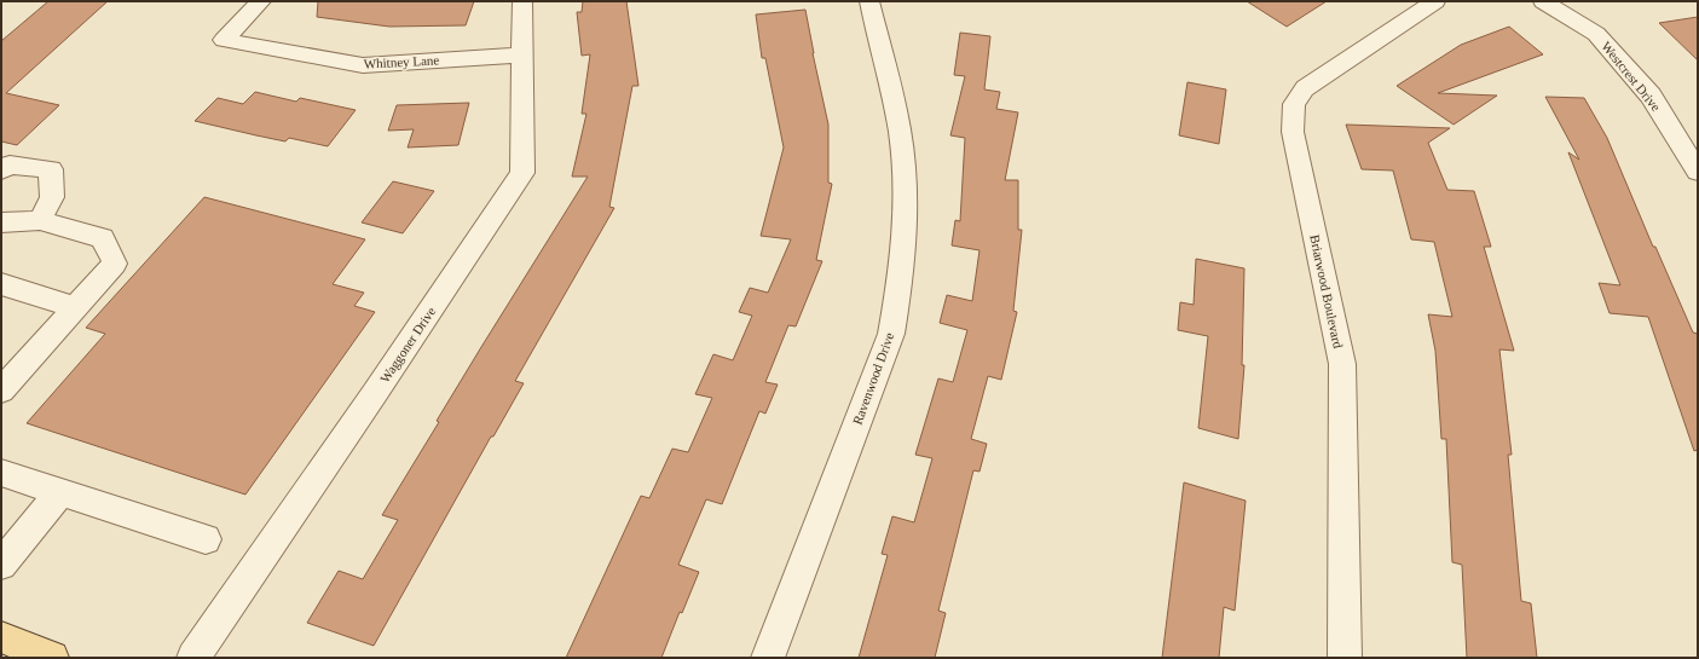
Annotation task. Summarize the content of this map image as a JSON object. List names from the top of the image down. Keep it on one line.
{"streets":{"street":["Whitney Lane","Westcrest Drive","Briarwood Boulevard","Waggoner Drive","Ravenwood Drive"]},"crossings":[["Whitney Lane","Waggoner Drive"]]}
